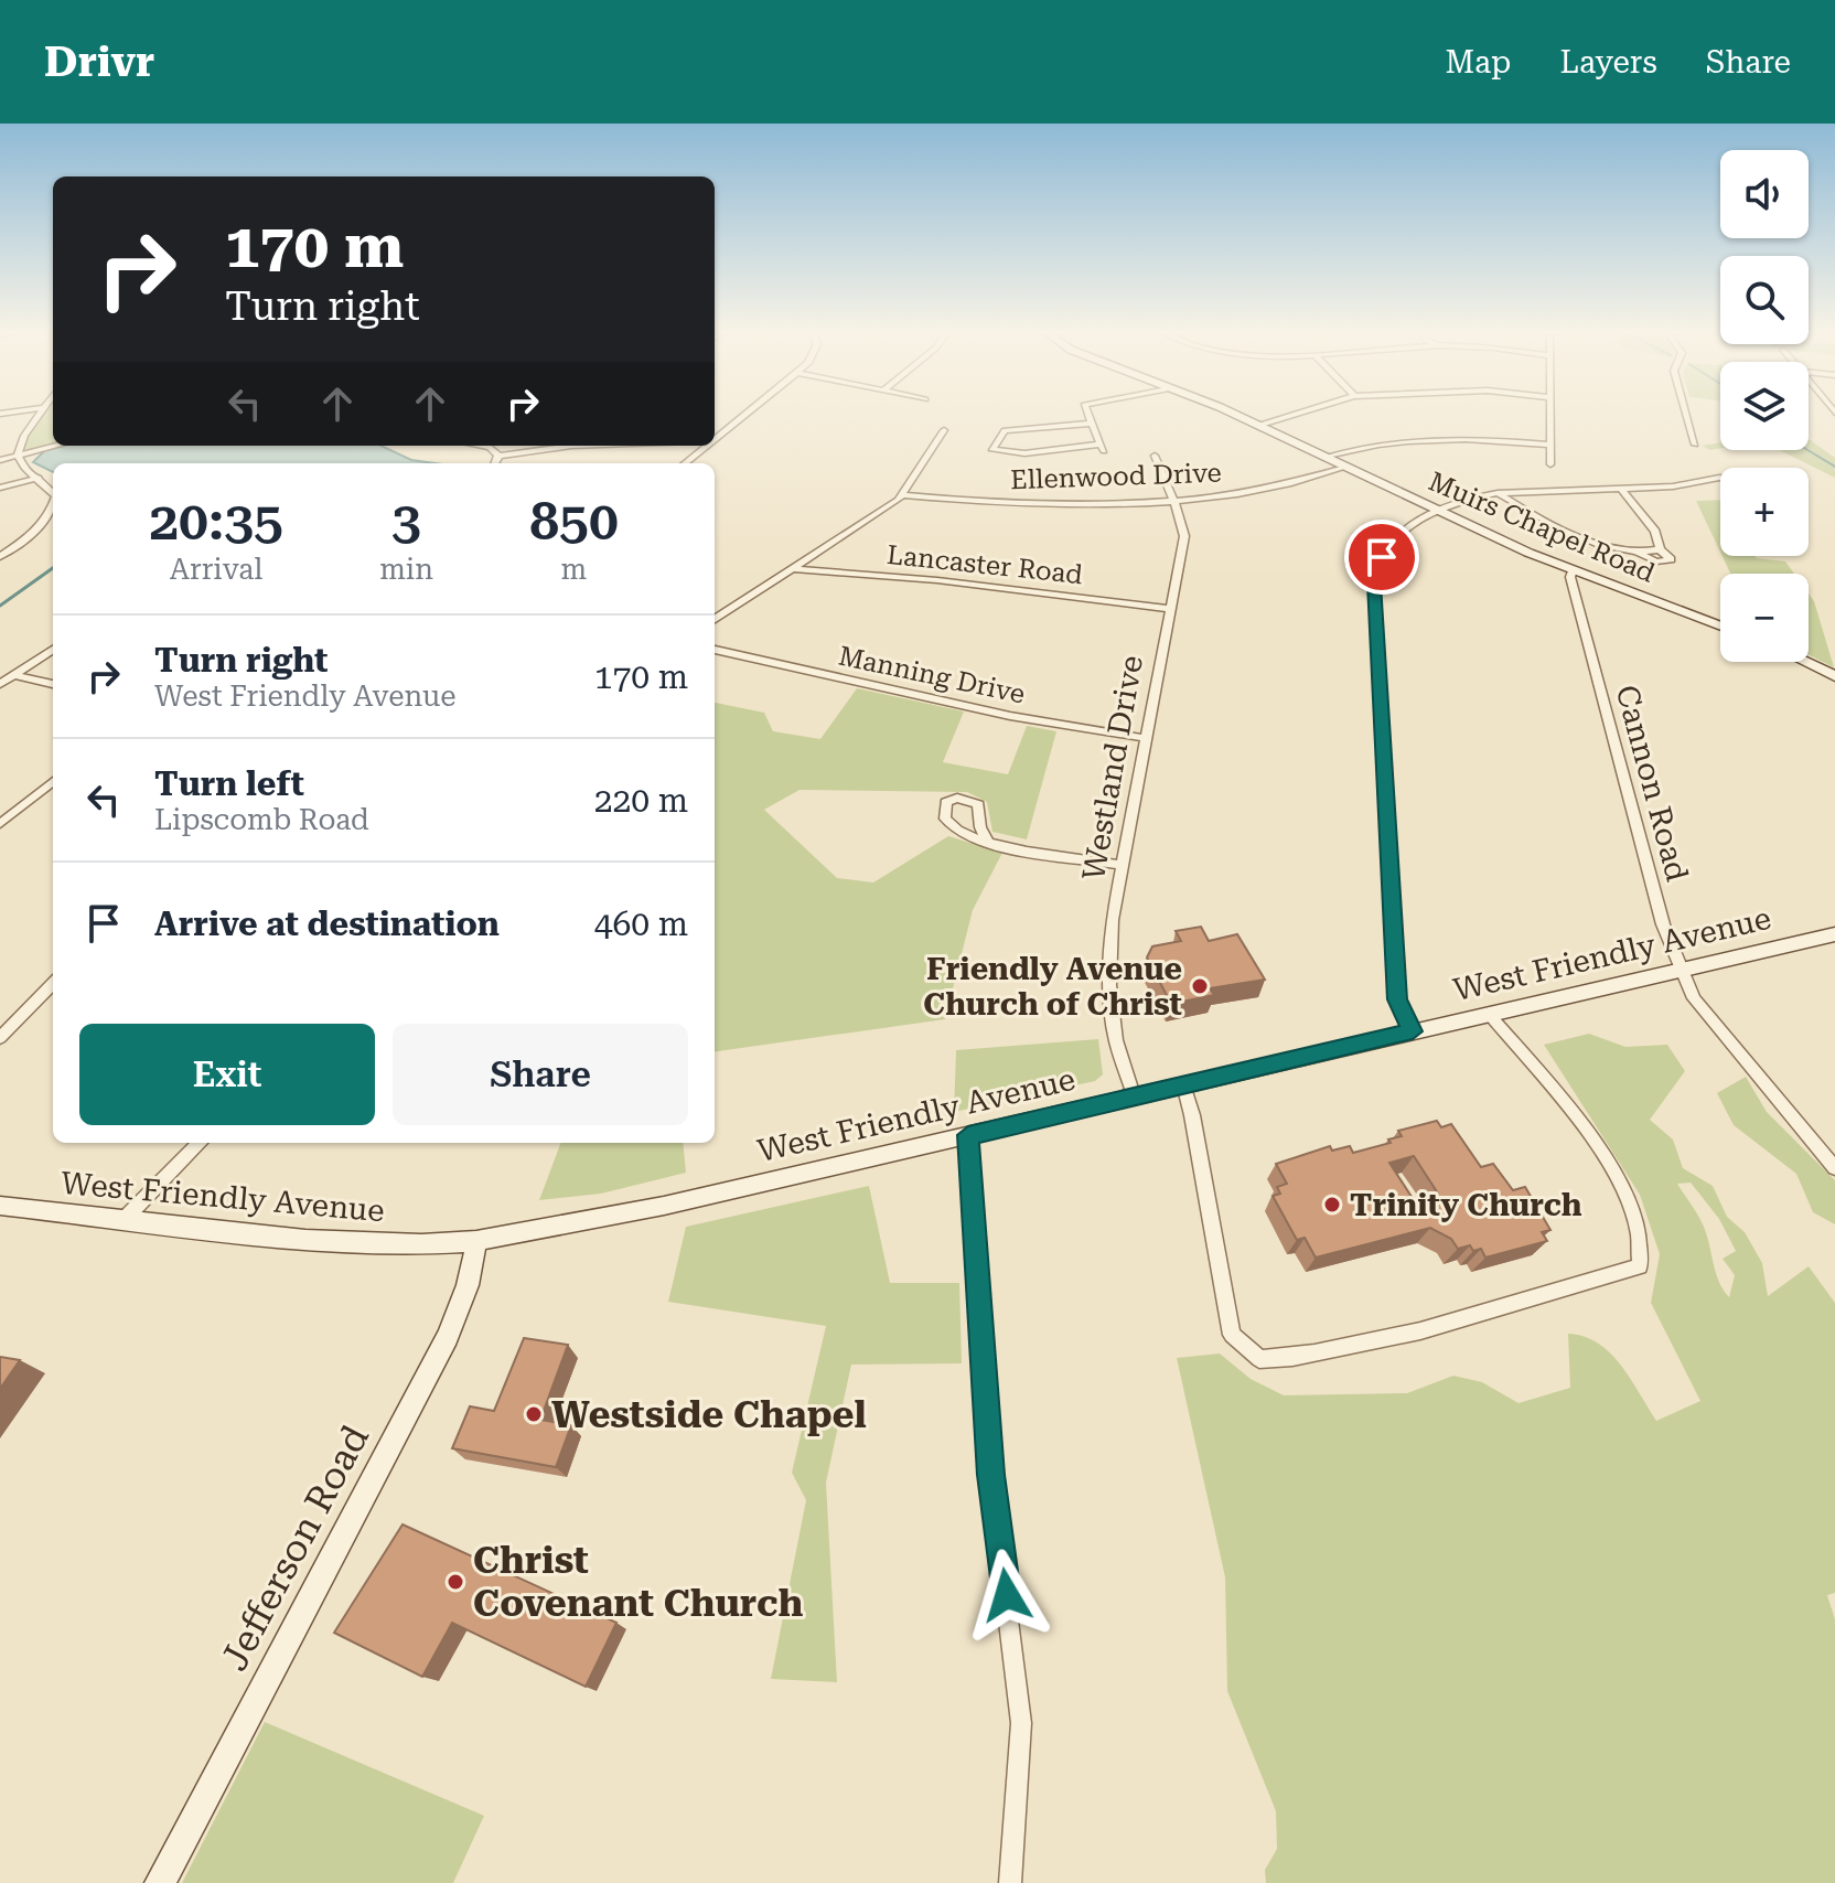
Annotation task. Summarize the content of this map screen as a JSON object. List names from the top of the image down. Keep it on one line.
{"streets":{"main road":["Muirs Chapel Road","West Friendly Avenue","Jefferson Road"],"street":["Ellenwood Drive","Lancaster Road","Manning Drive","Westland Drive","Cannon Road"]},"crossings":[["Ellenwood Drive","Muirs Chapel Road"],["Ellenwood Drive","Westland Drive"],["Muirs Chapel Road","Cannon Road"],["Lancaster Road","Westland Drive"],["Manning Drive","Westland Drive"],["Westland Drive","West Friendly Avenue"],["Cannon Road","West Friendly Avenue"],["West Friendly Avenue","Jefferson Road"]],"places":["Friendly Avenue Church of Christ","Trinity Church","Westside Chapel","Christ Covenant Church"],"page":{"header":"Drivr","nav":["Map","Layers","Share"],"map_buttons":["+","−"],"turn":["170 m","Turn right"],"eta":["20:35","Arrival","3","min","850","m"],"list":[{"name":"Turn right","note":"West Friendly Avenue","value":"170 m"},{"name":"Turn left","note":"Lipscomb Road","value":"220 m"},{"name":"Arrive at destination","value":"460 m"}],"buttons":["Exit","Share"]}}
